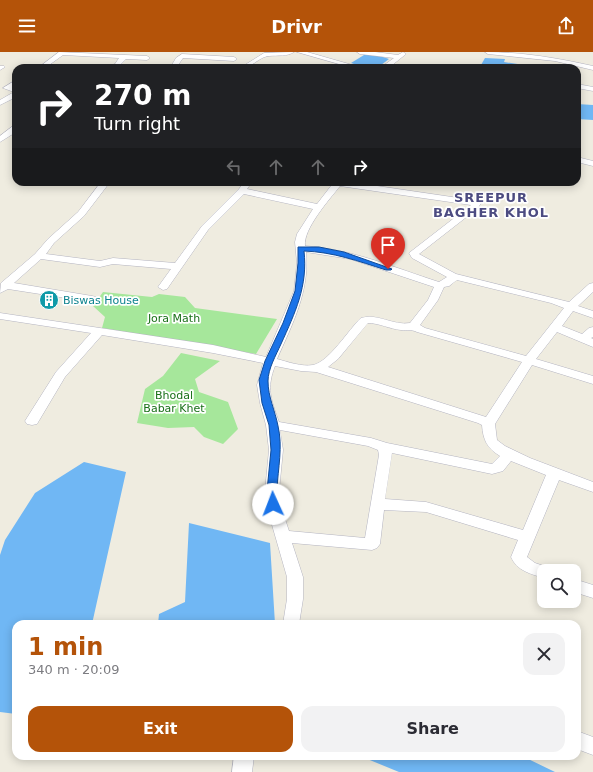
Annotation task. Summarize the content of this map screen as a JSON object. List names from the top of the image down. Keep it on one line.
{"districts":["SREEPUR BAGHER KHOL"],"parks":["Jora Math","Bhodal Babar Khet"],"places":{"building":["Biswas House"]},"page":{"header":"Drivr","turn":["270 m","Turn right"],"heading":["1 min","340 m · 20:09"],"buttons":["Exit","Share"]}}
